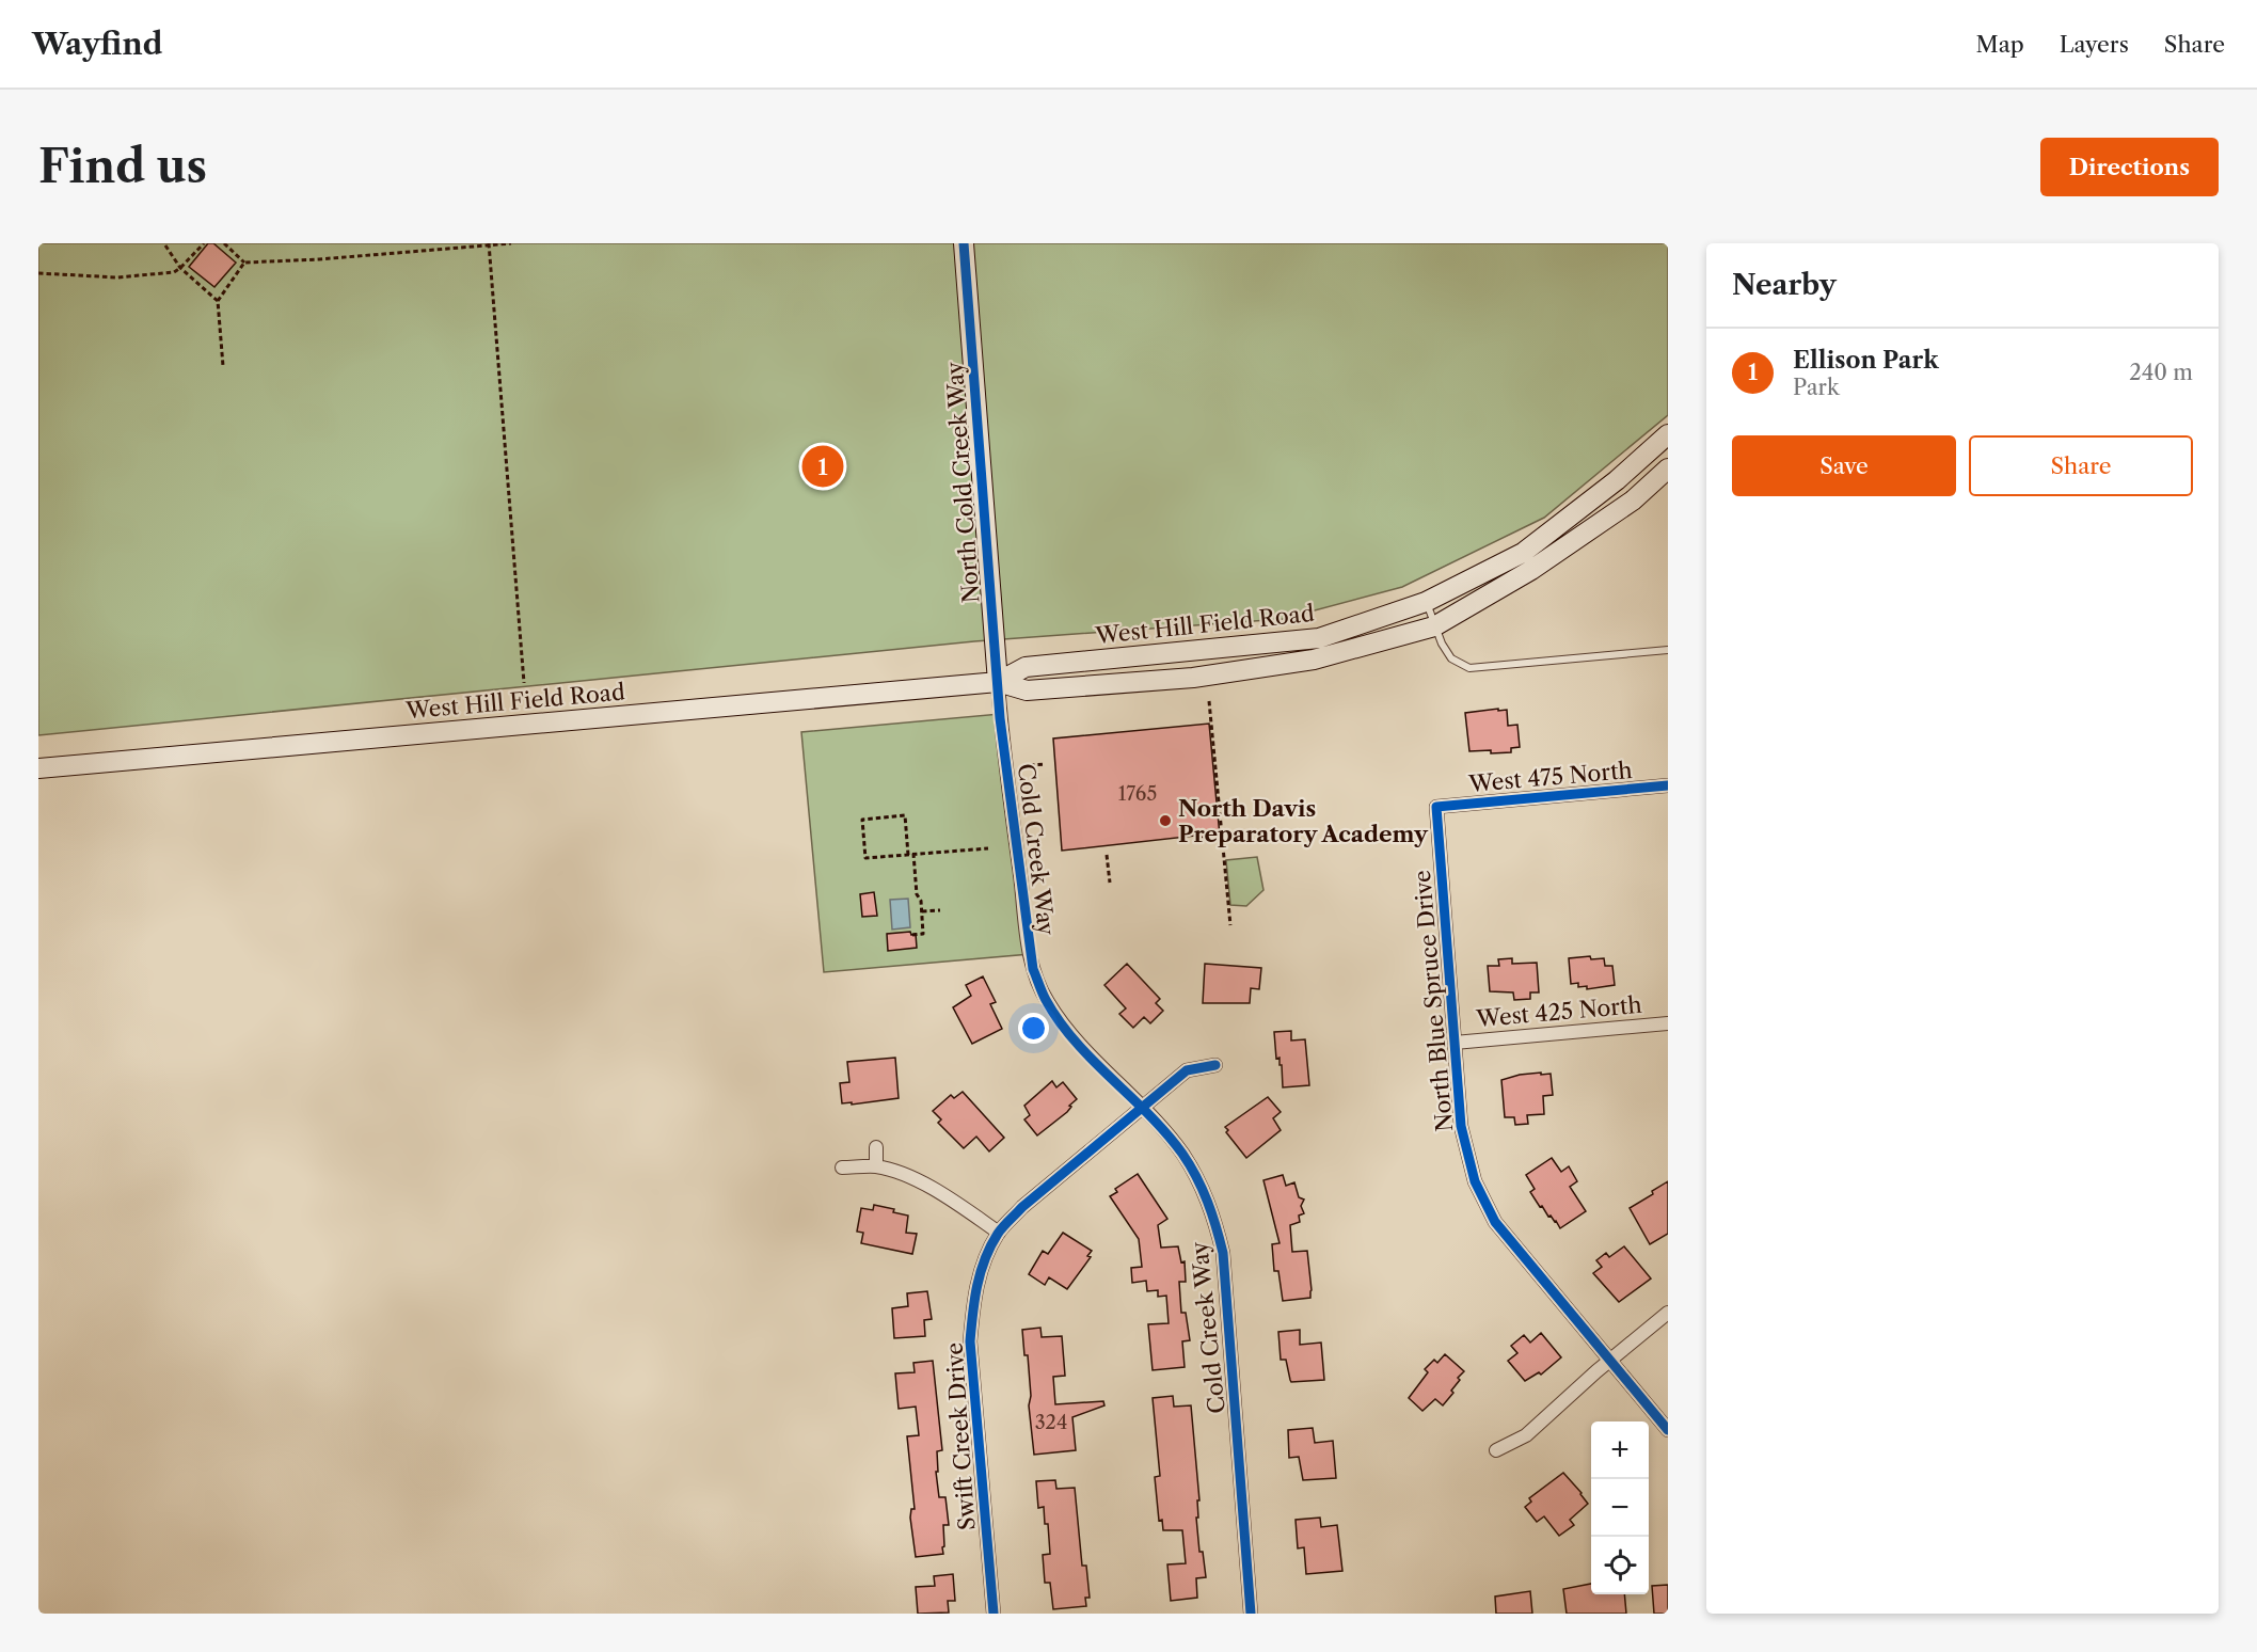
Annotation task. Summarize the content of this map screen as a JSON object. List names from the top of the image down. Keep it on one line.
{"streets":{"main road":["North Cold Creek Way","West Hill Field Road"],"street":["West 475 North","Cold Creek Way","North Blue Spruce Drive","West 425 North","Swift Creek Drive"]},"crossings":[["North Cold Creek Way","West Hill Field Road"],["North Cold Creek Way","Cold Creek Way"],["West 475 North","North Blue Spruce Drive"],["Cold Creek Way","Swift Creek Drive"],["North Blue Spruce Drive","West 425 North"]],"places":["North Davis Preparatory Academy"],"house_numbers":["1765","324"],"page":{"header":"Wayfind","nav":["Map","Layers","Share"],"buttons":["Directions",["Save","Share"]],"title":"Find us","heading":"Nearby","list":[{"mark":"1","name":"Ellison Park","note":"Park","value":"240 m"}],"pins":"1","map_buttons":["+","−"]}}
